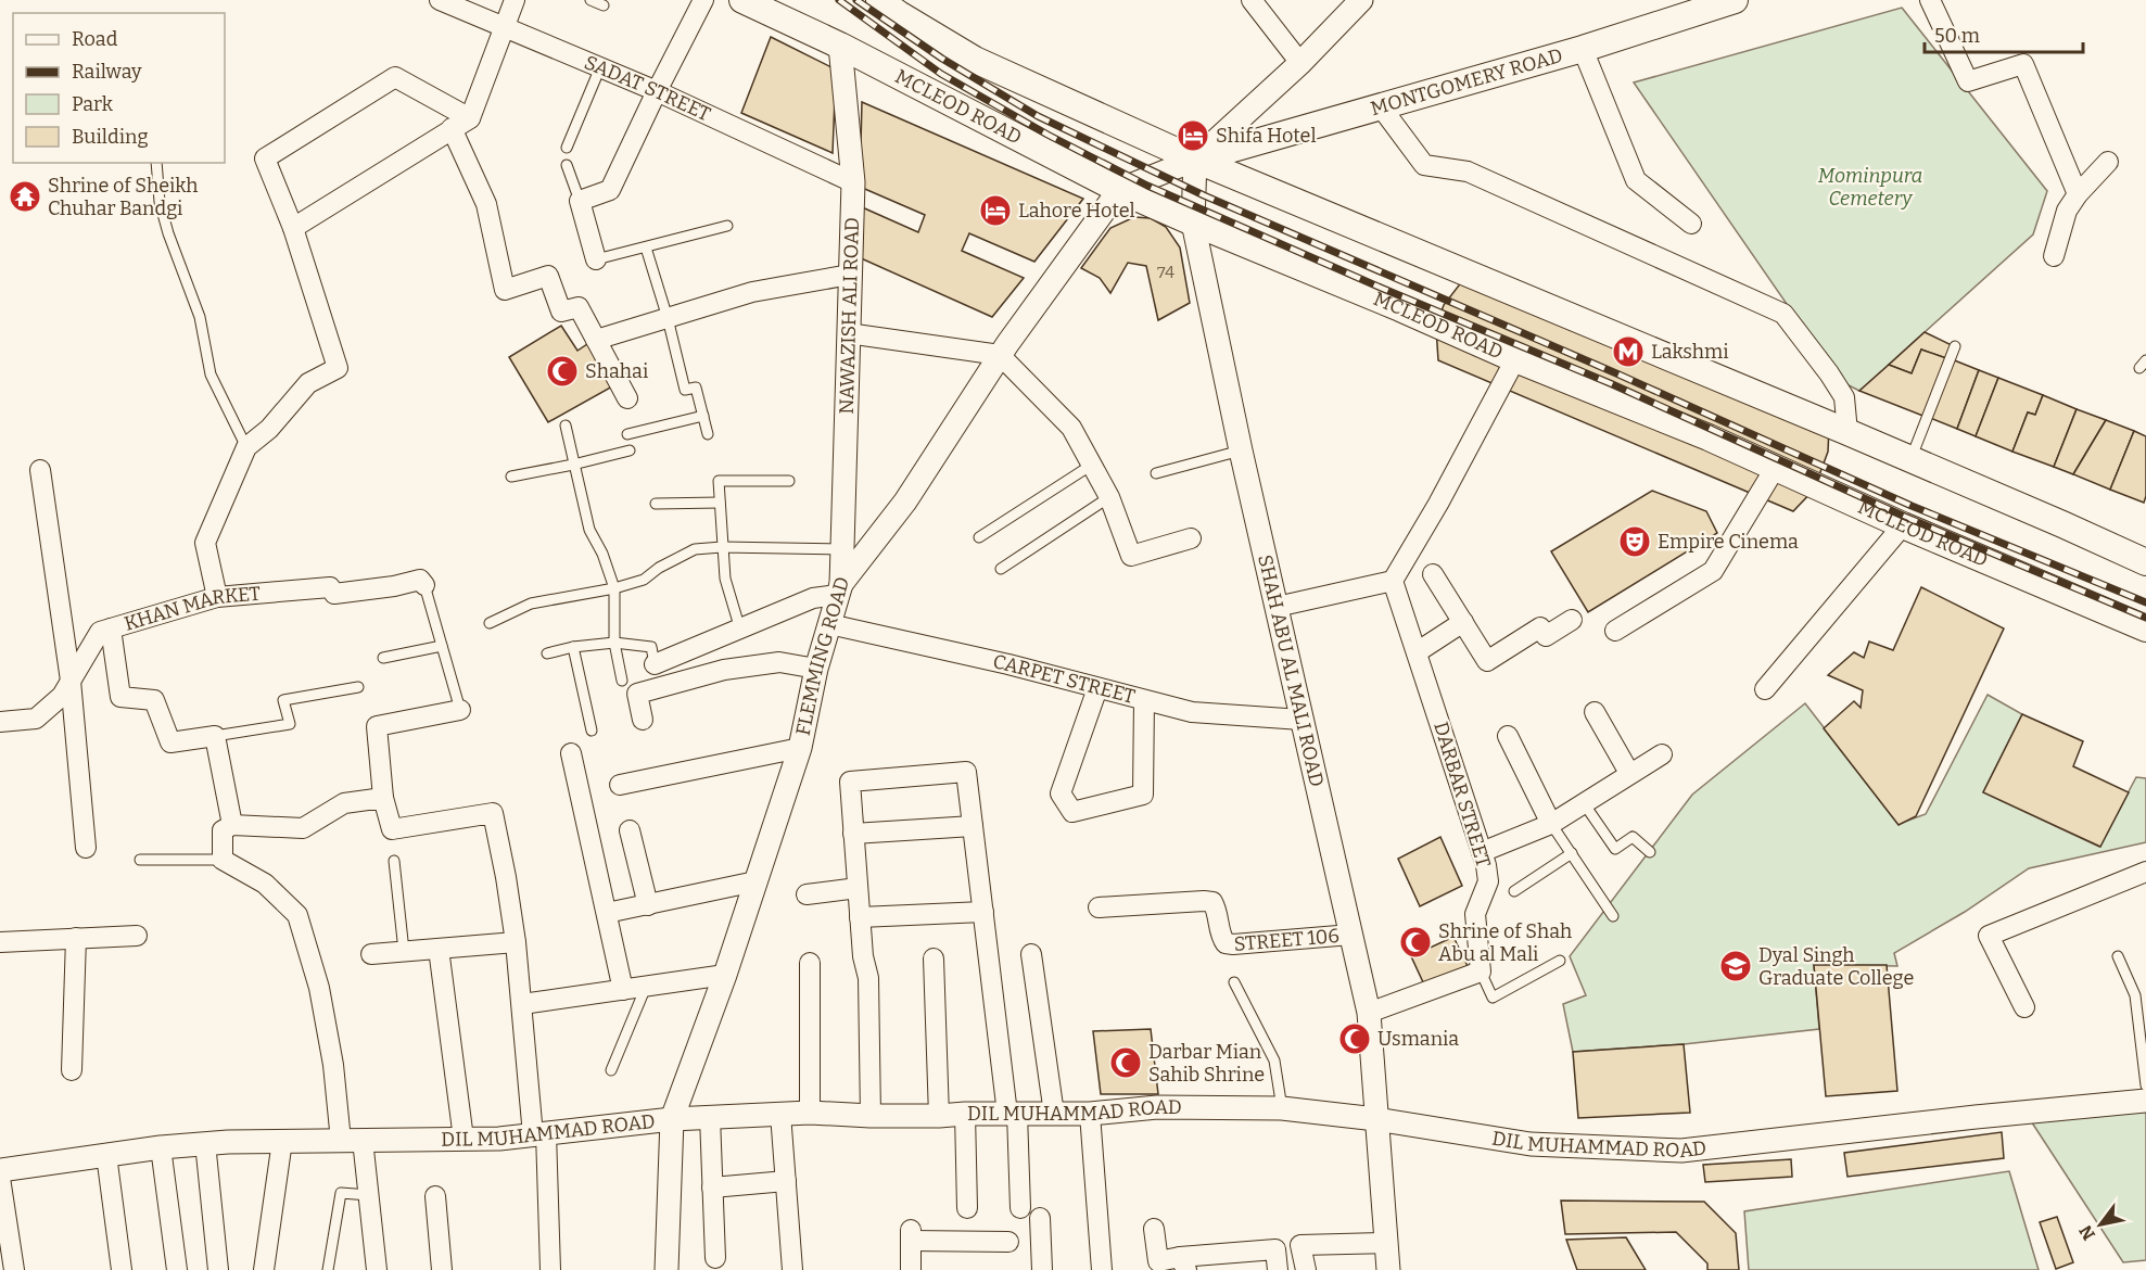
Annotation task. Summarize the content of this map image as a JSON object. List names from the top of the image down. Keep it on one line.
{"streets":{"main road":["MONTGOMERY ROAD","MCLEOD ROAD"],"street":["SADAT STREET","NAWAZISH ALI ROAD","KHAN MARKET","FLEMMING ROAD","SHAH ABU AL MALI ROAD","CARPET STREET","DARBAR STREET","STREET 106","DIL MUHAMMAD ROAD"]},"crossings":[["MONTGOMERY ROAD","SHAH ABU AL MALI ROAD"],["SADAT STREET","NAWAZISH ALI ROAD"],["MCLEOD ROAD","NAWAZISH ALI ROAD"],["MCLEOD ROAD","FLEMMING ROAD"],["MCLEOD ROAD","SHAH ABU AL MALI ROAD"],["NAWAZISH ALI ROAD","FLEMMING ROAD"],["FLEMMING ROAD","CARPET STREET"],["FLEMMING ROAD","DIL MUHAMMAD ROAD"],["SHAH ABU AL MALI ROAD","CARPET STREET"],["SHAH ABU AL MALI ROAD","STREET 106"],["SHAH ABU AL MALI ROAD","DIL MUHAMMAD ROAD"]],"parks":["Mominpura Cemetery"],"places":{"hotel":["Shifa Hotel","Lahore Hotel"],"temple":["Shrine of Sheikh Chuhar Bandgi"],"metro station":["Lakshmi"],"mosque":["Shahai","Shrine of Shah Abu al Mali","Usmania","Darbar Mian Sahib Shrine"],"theatre":["Empire Cinema"],"school or university":["Dyal Singh Graduate College"]},"house_numbers":["74"],"legend":["Road","Railway","Park","Building"],"scale_bar":"50 m","north":"bottom left"}
